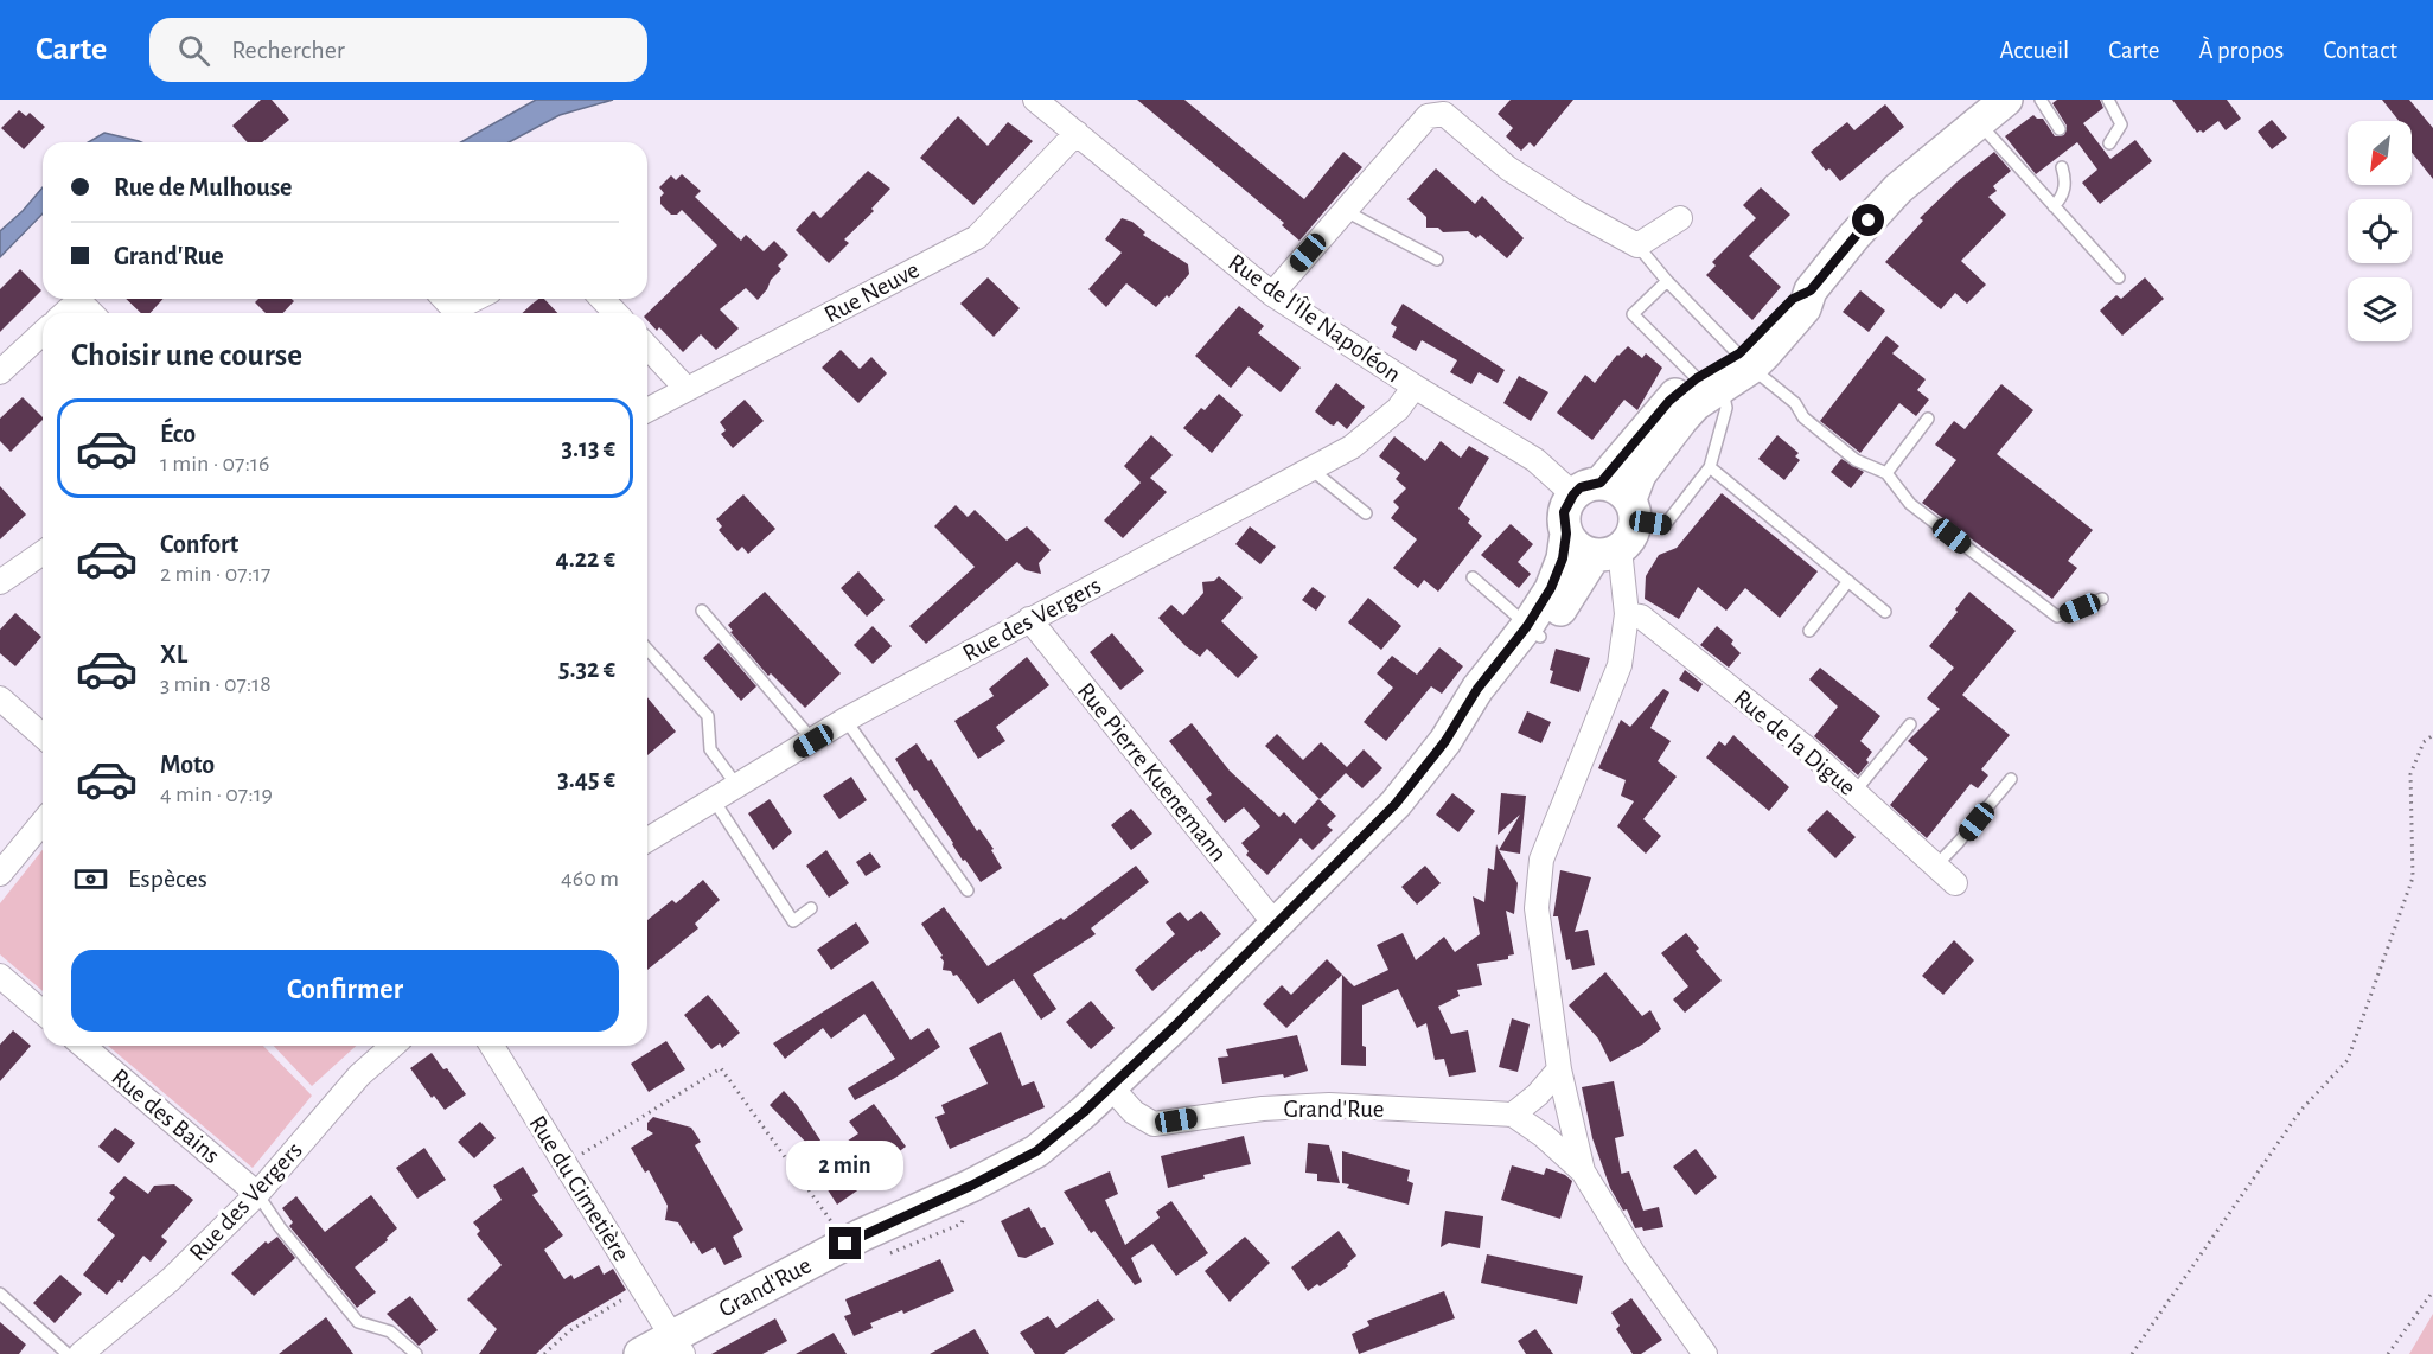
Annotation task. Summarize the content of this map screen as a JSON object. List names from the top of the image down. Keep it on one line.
{"streets":{"main road":["Grand'Rue"],"street":["Rue Neuve","Rue de l'Île Napoléon","Rue des Vergers","Rue de la Digue","Rue Pierre Kuenemann","Rue des Bains","Rue du Cimetière"]},"crossings":[["Rue Neuve","Rue de l'Île Napoléon"],["Rue de l'Île Napoléon","Rue des Vergers"],["Rue des Vergers","Rue Pierre Kuenemann"],["Rue des Vergers","Rue des Bains"],["Grand'Rue","Rue du Cimetière"]],"north":"bottom left","page":{"header":"Carte","search":"Rechercher","nav":["Accueil","Carte","À propos","Contact"],"banner":["Rue de Mulhouse","Grand'Rue"],"heading":"Choisir une course","list":[{"name":"Éco","note":"1 min · 07:16","value":"3.13 €"},{"name":"Confort","note":"2 min · 07:17","value":"4.22 €"},{"name":"XL","note":"3 min · 07:18","value":"5.32 €"},{"name":"Moto","note":"4 min · 07:19","value":"3.45 €"}],"pay":["Espèces","460 m"],"buttons":"Confirmer","bubble":"2 min"}}
